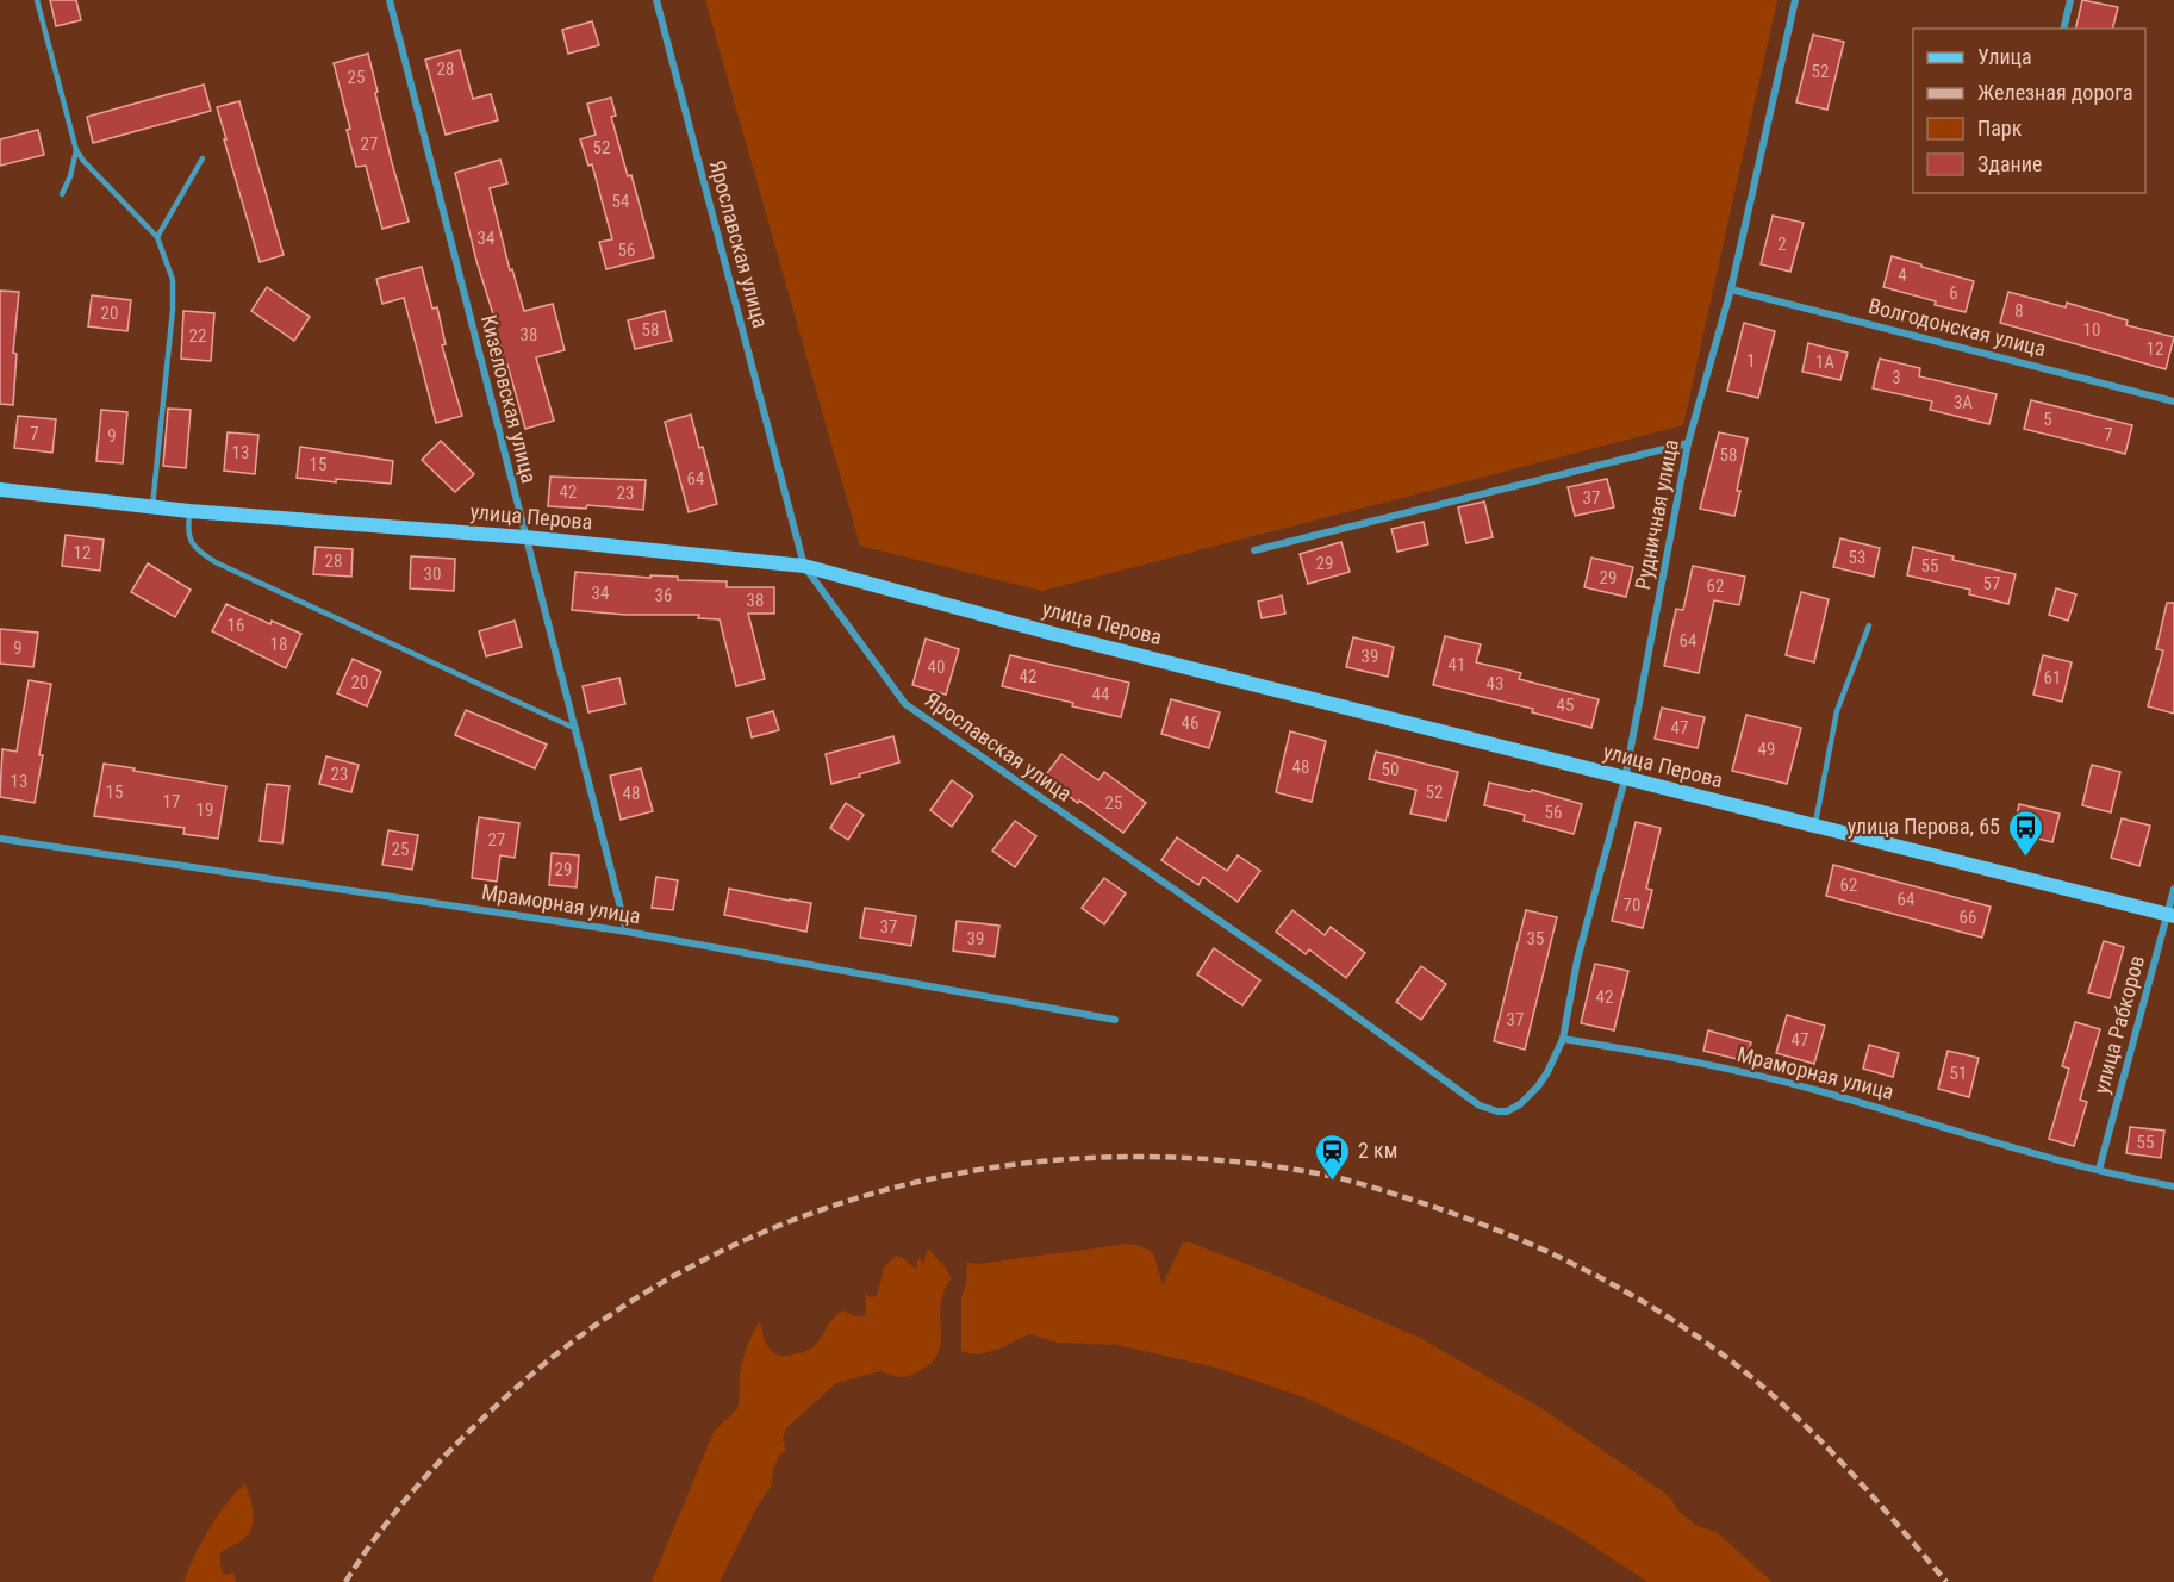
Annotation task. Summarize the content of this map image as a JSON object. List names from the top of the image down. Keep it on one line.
{"streets":{"main road":["улица Перова"],"street":["Ярославская улица","Волгодонская улица","Кизеловская улица","Рудничная улица","Мраморная улица","улица Рабкоров"]},"crossings":[["Ярославская улица","Рудничная улица"],["Ярославская улица","улица Перова"],["Ярославская улица","Мраморная улица"],["Волгодонская улица","Рудничная улица"],["Кизеловская улица","улица Перова"],["Кизеловская улица","Мраморная улица"],["Рудничная улица","улица Перова"],["Рудничная улица","Мраморная улица"],["улица Перова","улица Рабкоров"],["Мраморная улица","улица Рабкоров"]],"places":{"bus stop":["улица Перова, 65"],"station":["2 км"]},"house_numbers":["28","52","25","27","52","54","34","2","56","4","6","8","20","58","10","38","22","12","1","1А","3","3А","5","7","7","9","13","58","15","64","42","23","37","12","53","28","29","55","30","29","57","62","34","36","38","16","64","18","9","39","41","40","42","61","20","43","44","45","46","47","49","48","50","23","13","15","52","48","17","25","19","56","27","25","29","62","64","70","66","37","39","35","42","37","47","51","55"],"legend":["Улица","Железная дорога","Парк","Здание"]}
